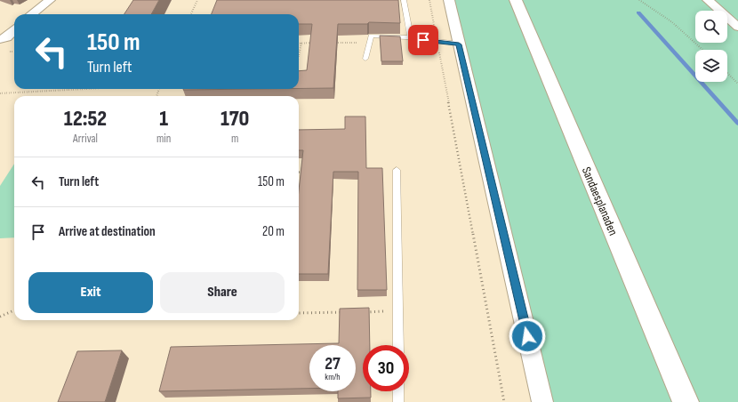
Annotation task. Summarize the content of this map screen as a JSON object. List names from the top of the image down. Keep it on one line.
{"streets":{"main road":["Sandaesplanaden"]},"page":{"turn":["150 m","Turn left"],"eta":["12:52","Arrival","1","min","170","m"],"list":[{"name":"Turn left","value":"150 m"},{"name":"Arrive at destination","value":"20 m"}],"buttons":["Exit","Share"],"speed":"27 km/h","limit":"30"}}
